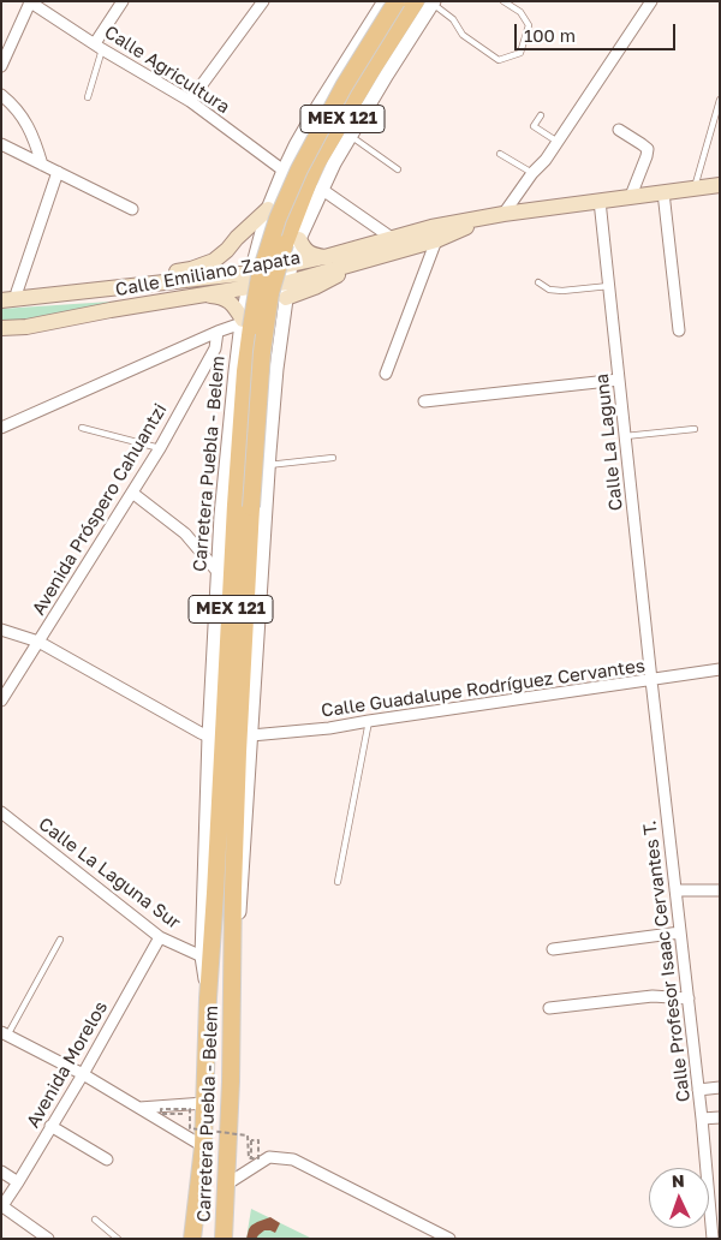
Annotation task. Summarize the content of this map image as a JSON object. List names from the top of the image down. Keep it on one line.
{"streets":{"main road":["MEX 121","Calle Emiliano Zapata","Carretera Puebla - Belem"],"street":["Calle Agricultura","Calle La Laguna","Avenida Próspero Cahuantzi","Calle Guadalupe Rodríguez Cervantes","Calle La Laguna Sur","Calle Profesor Isaac Cervantes T.","Avenida Morelos"]},"crossings":[["Calle Agricultura","Carretera Puebla - Belem"],["Calle Emiliano Zapata","Calle La Laguna"],["Calle Emiliano Zapata","Carretera Puebla - Belem"],["Calle La Laguna","Calle Guadalupe Rodríguez Cervantes"],["Calle La Laguna","Calle Profesor Isaac Cervantes T."],["Carretera Puebla - Belem","Calle Guadalupe Rodríguez Cervantes"],["Carretera Puebla - Belem","Calle La Laguna Sur"],["Calle Guadalupe Rodríguez Cervantes","Calle Profesor Isaac Cervantes T."],["Calle La Laguna Sur","Avenida Morelos"]],"scale_bar":"100 m","north":"top"}
